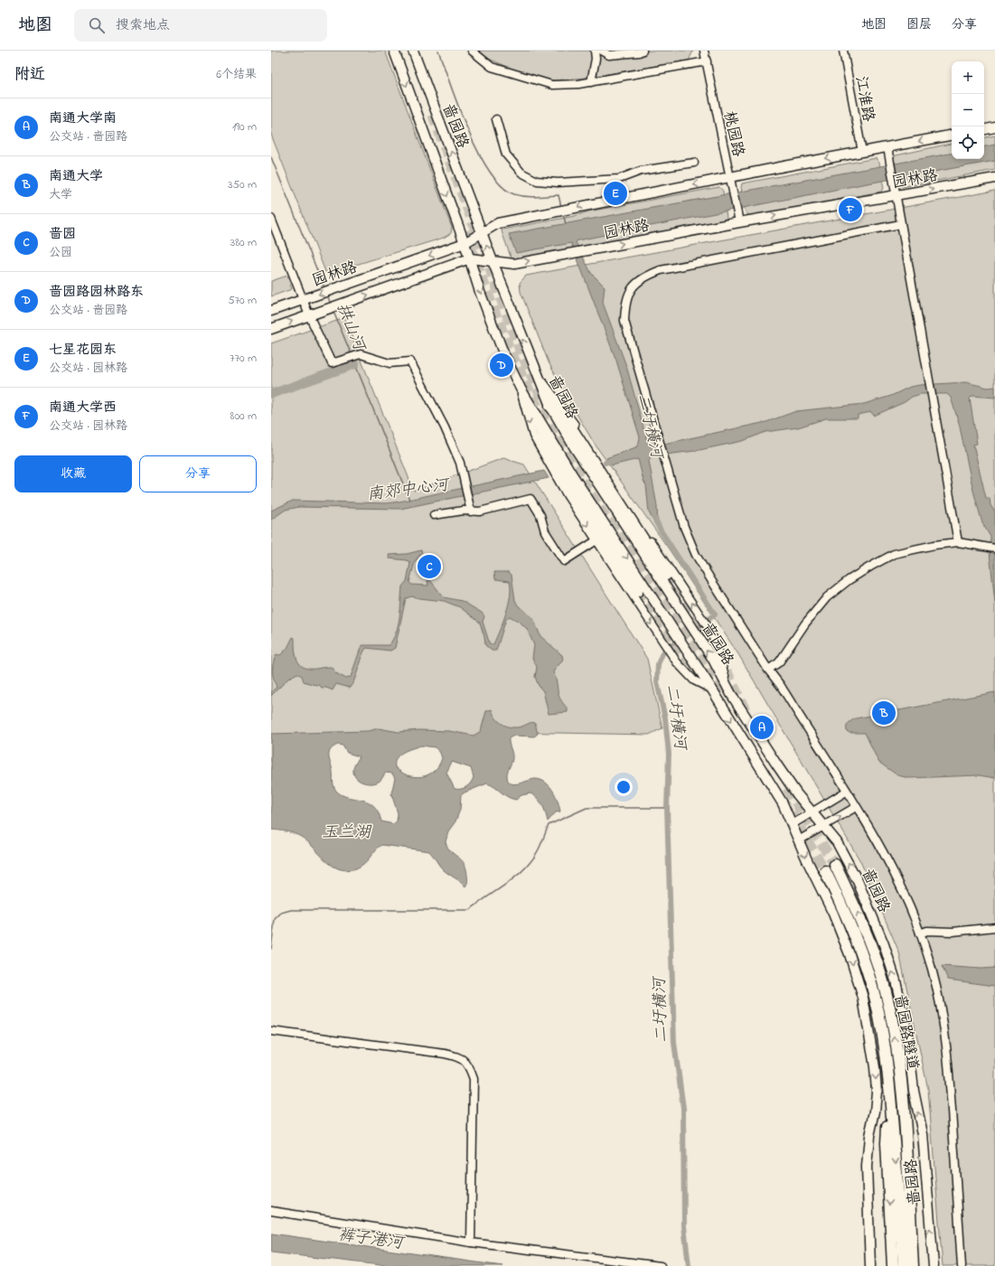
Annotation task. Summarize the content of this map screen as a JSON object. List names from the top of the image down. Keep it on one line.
{"streets":{"highway":["啬园路隧道"],"main road":["啬园路","园林路"],"street":["江淮路","桃园路"]},"crossings":[["江淮路","园林路"],["啬园路","园林路"],["桃园路","园林路"]],"water":["拱山河","二圩横河","南郊中心河","玉兰湖","裤子港河"],"page":{"header":"地图","search":"搜索地点","nav":["地图","图层","分享"],"heading":["附近","6个结果"],"map_buttons":["+","−"],"list":[{"mark":"A","name":"南通大学南","note":"公交站 · 啬园路","value":"190 m"},{"mark":"B","name":"南通大学","note":"大学","value":"350 m"},{"mark":"C","name":"啬园","note":"公园","value":"380 m"},{"mark":"D","name":"啬园路园林路东","note":"公交站 · 啬园路","value":"570 m"},{"mark":"E","name":"七星花园东","note":"公交站 · 园林路","value":"770 m"},{"mark":"F","name":"南通大学西","note":"公交站 · 园林路","value":"800 m"}],"pins":["E","F","D","C","B","A"],"buttons":["收藏","分享"]}}
